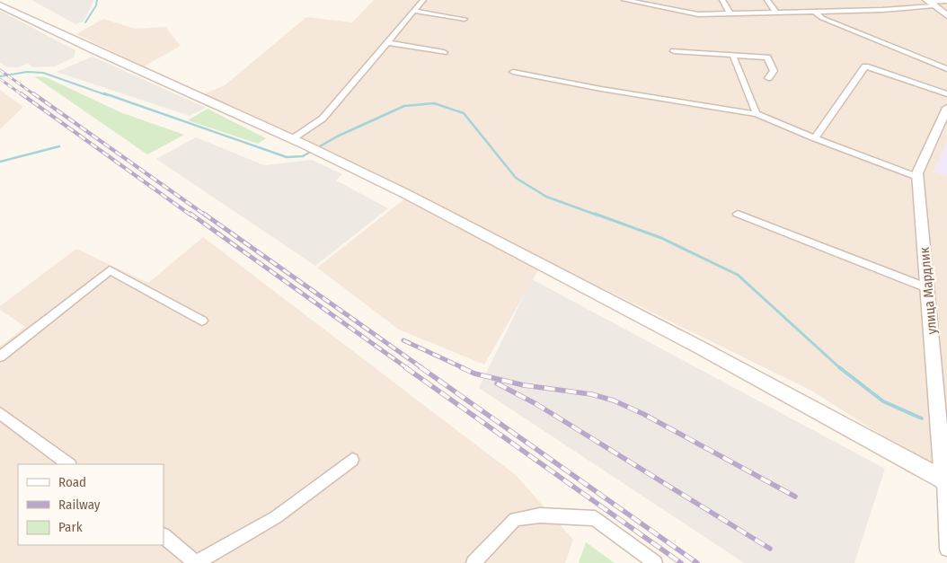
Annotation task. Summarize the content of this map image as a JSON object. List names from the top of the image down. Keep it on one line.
{"streets":{"street":["улица Мардлик"]},"legend":["Road","Railway","Park"]}
